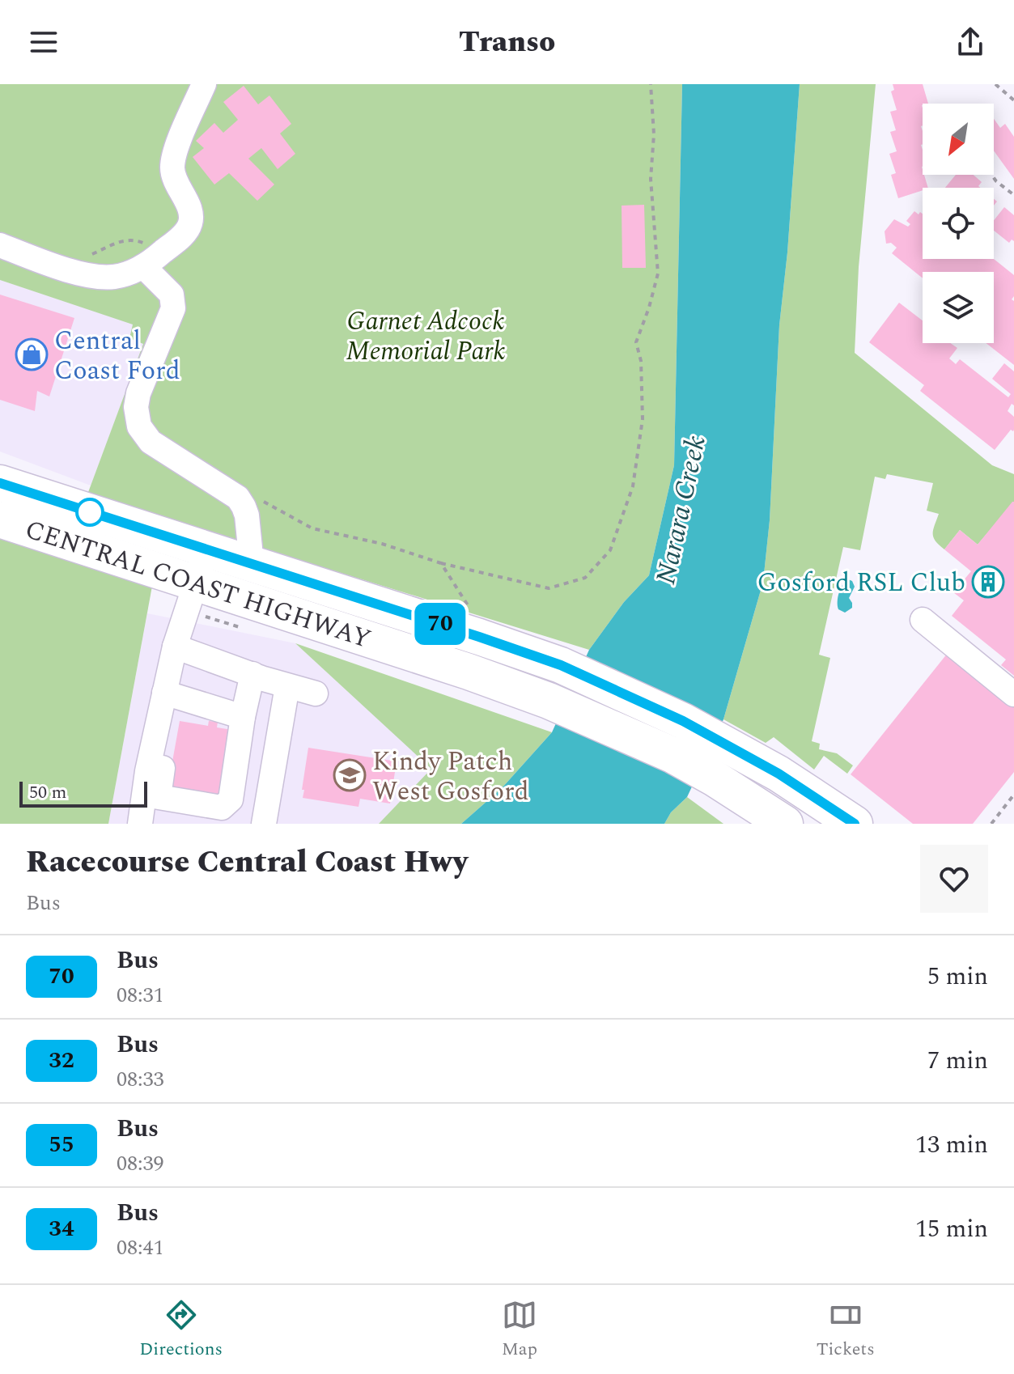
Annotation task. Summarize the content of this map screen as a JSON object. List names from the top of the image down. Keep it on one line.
{"streets":{"highway":["CENTRAL COAST HIGHWAY"]},"water":["Narara Creek"],"parks":["Garnet Adcock Memorial Park"],"places":{"shop":["Central Coast Ford"],"building":["Gosford RSL Club"],"school or university":["Kindy Patch West Gosford"]},"lines":["bus line 70"],"scale_bar":"50 m","north":"bottom left","page":{"header":"Transo","on_map":"70","scale":"50 m","heading":["Racecourse Central Coast Hwy","Bus"],"list":[{"mark":"70","name":"Bus","note":"08:31","value":"5 min"},{"mark":"32","name":"Bus","note":"08:33","value":"7 min"},{"mark":"55","name":"Bus","note":"08:39","value":"13 min"},{"mark":"34","name":"Bus","note":"08:41","value":"15 min"}],"tabs":["Directions","Map","Tickets"]}}
